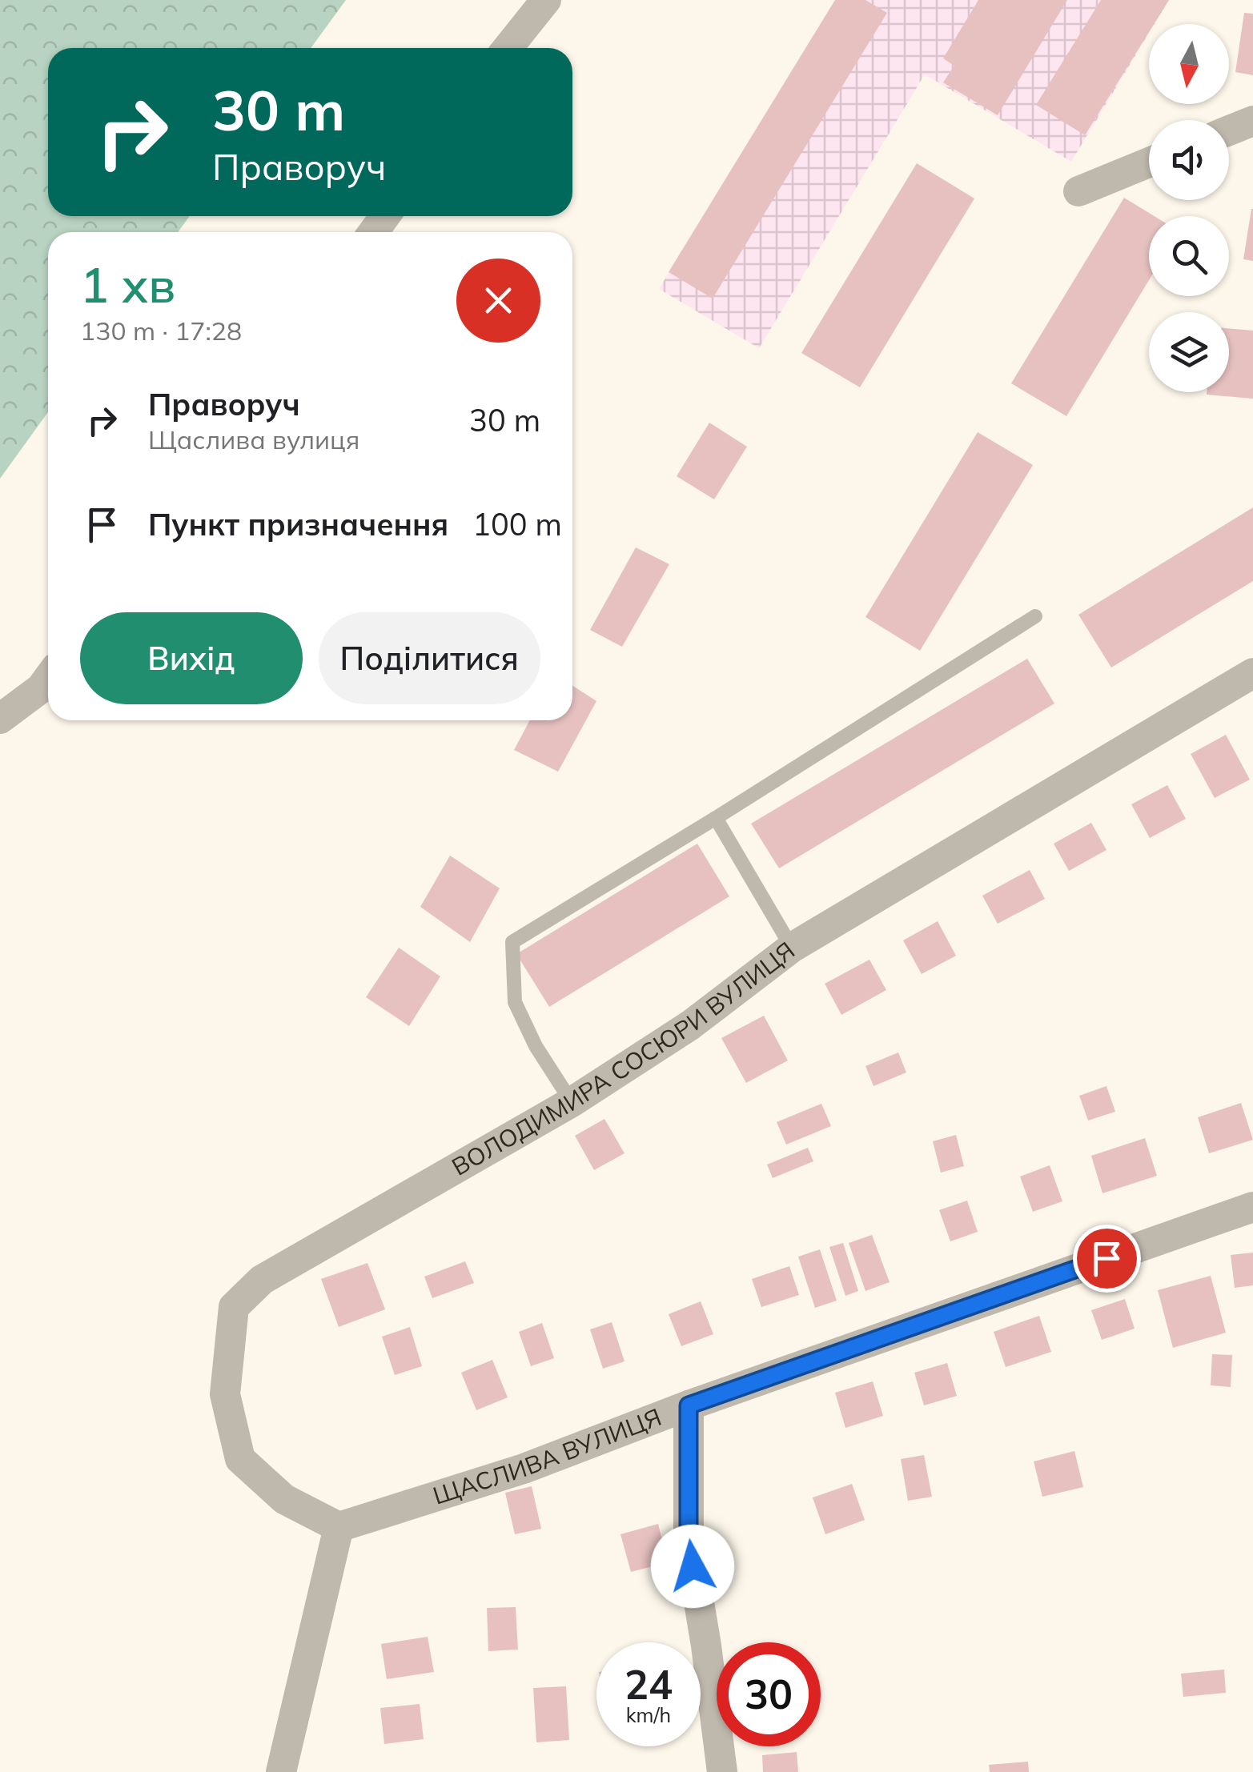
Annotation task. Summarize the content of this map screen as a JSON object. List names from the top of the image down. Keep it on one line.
{"streets":{"street":["ВОЛОДИМИРА СОСЮРИ ВУЛИЦЯ","ЩАСЛИВА ВУЛИЦЯ"]},"crossings":[["ВОЛОДИМИРА СОСЮРИ ВУЛИЦЯ","ЩАСЛИВА ВУЛИЦЯ"]],"north":"bottom","page":{"turn":["30 m","Праворуч"],"heading":["1 хв","130 m · 17:28"],"list":[{"name":"Праворуч","note":"Щаслива вулиця","value":"30 m"},{"name":"Пункт призначення","value":"100 m"}],"buttons":["Вихід","Поділитися"],"speed":"24 km/h","limit":"30"}}
